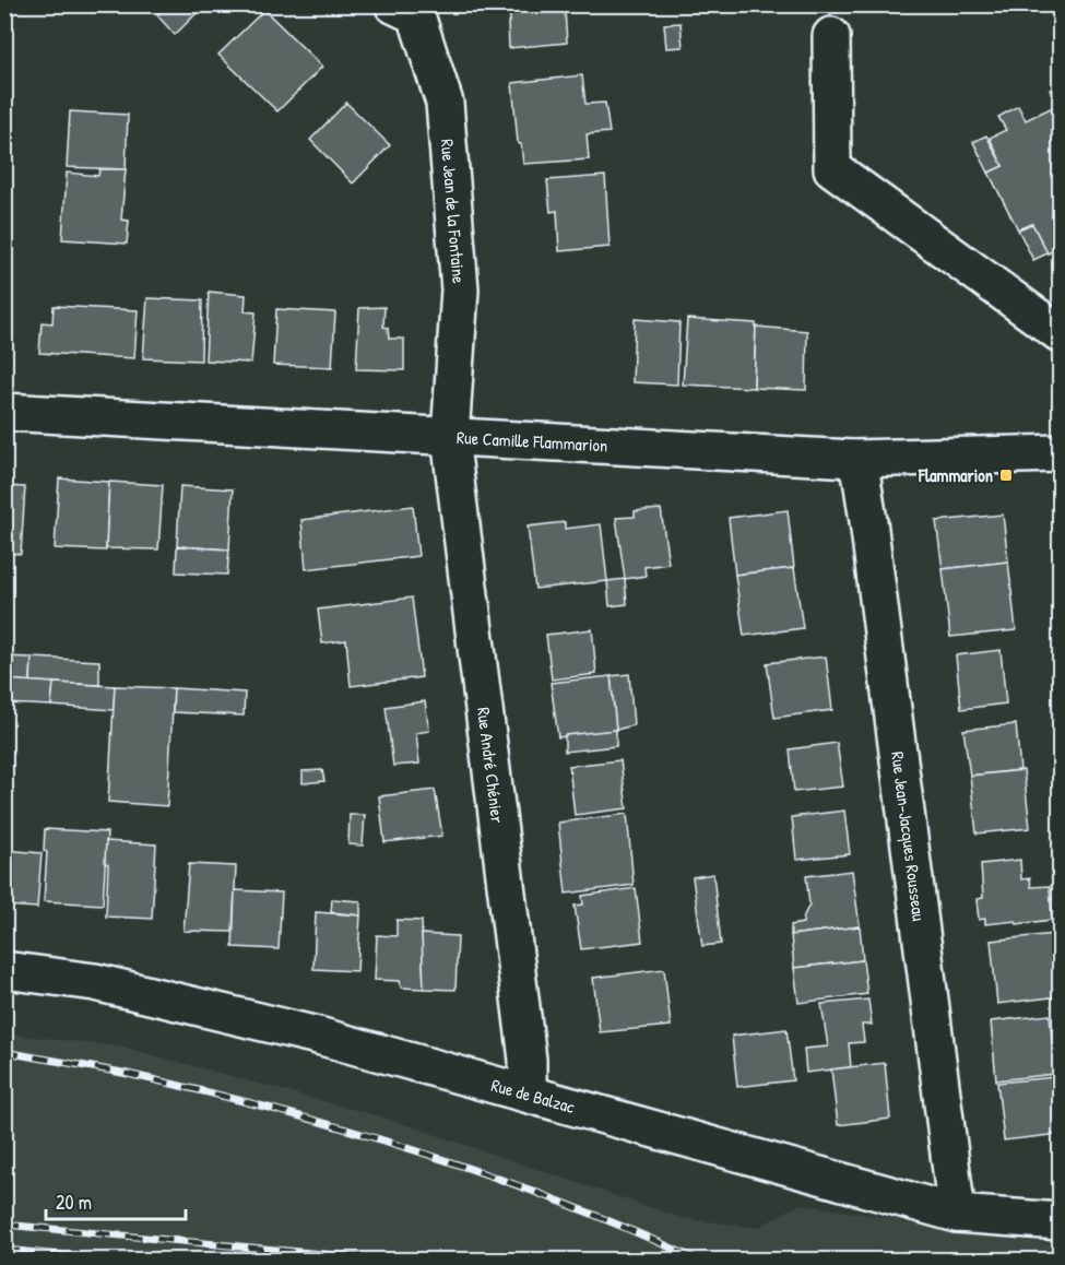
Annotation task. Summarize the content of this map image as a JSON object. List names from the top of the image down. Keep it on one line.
{"streets":{"street":["Rue Jean de la Fontaine","Rue Camille Flammarion","Rue André Chénier","Rue Jean-Jacques Rousseau","Rue de Balzac"]},"crossings":[["Rue Jean de la Fontaine","Rue Camille Flammarion"],["Rue Jean de la Fontaine","Rue André Chénier"],["Rue Camille Flammarion","Rue André Chénier"],["Rue Camille Flammarion","Rue Jean-Jacques Rousseau"],["Rue André Chénier","Rue de Balzac"],["Rue Jean-Jacques Rousseau","Rue de Balzac"]],"places":{"transit":["Flammarion"]},"scale_bar":"20 m"}
